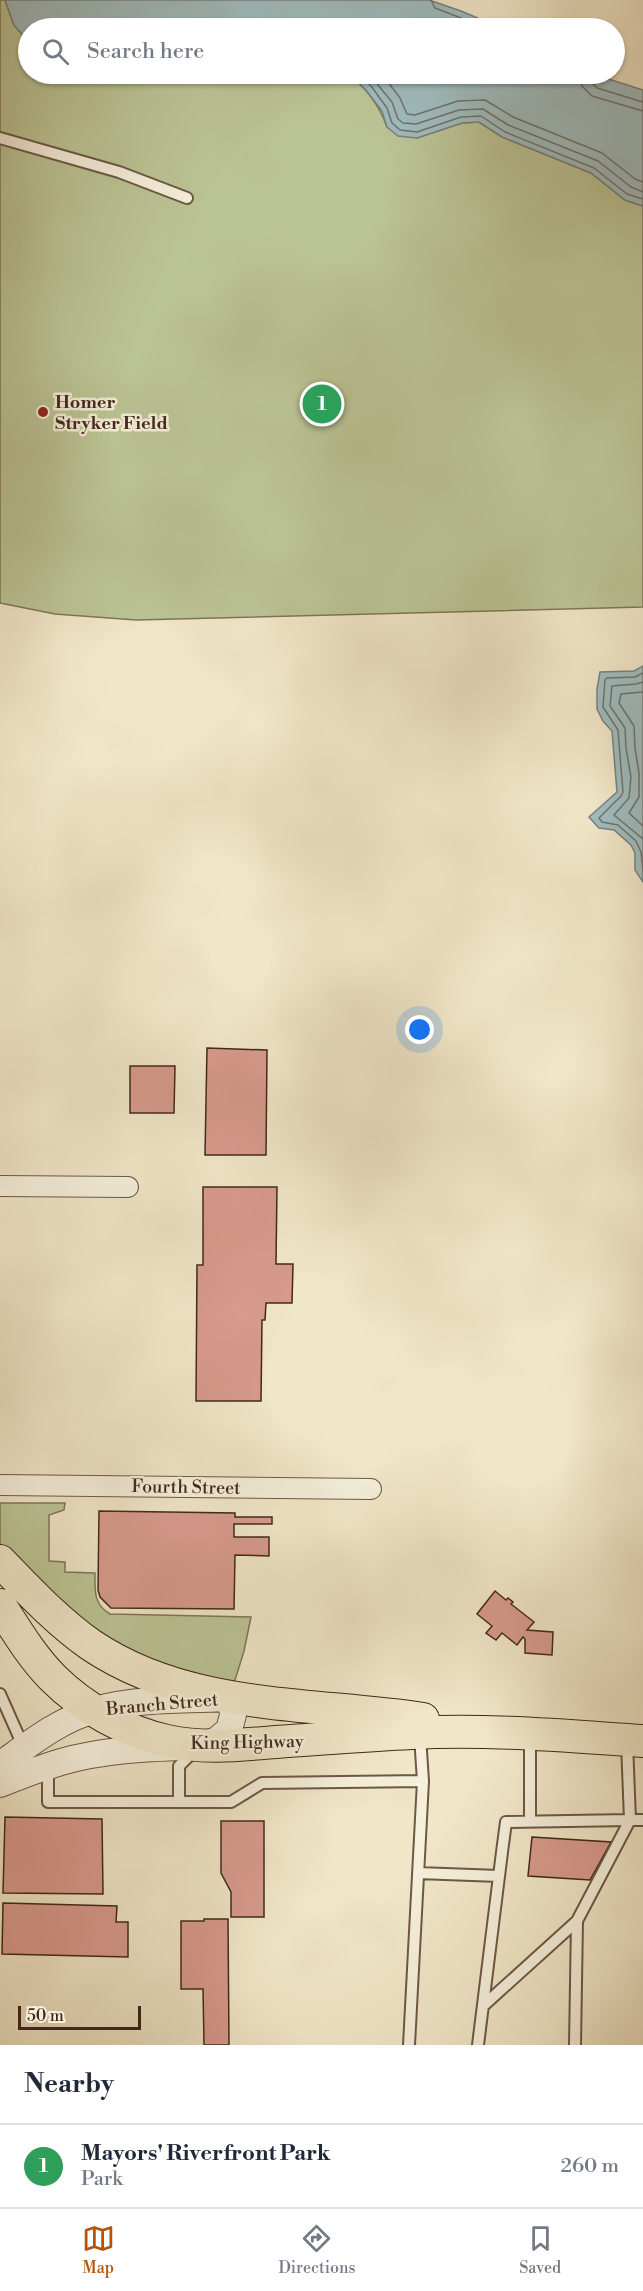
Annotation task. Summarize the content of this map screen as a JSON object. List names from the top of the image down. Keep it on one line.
{"streets":{"main road":["King Highway"],"street":["Fourth Street","Branch Street"]},"crossings":[["Branch Street","King Highway"]],"places":["Homer Stryker Field"],"scale_bar":"50 m","page":{"search":"Search here","pins":"1","scale":"50 m","heading":"Nearby","list":[{"mark":"1","name":"Mayors' Riverfront Park","note":"Park","value":"260 m"}],"nav":["Map","Directions","Saved"]}}
